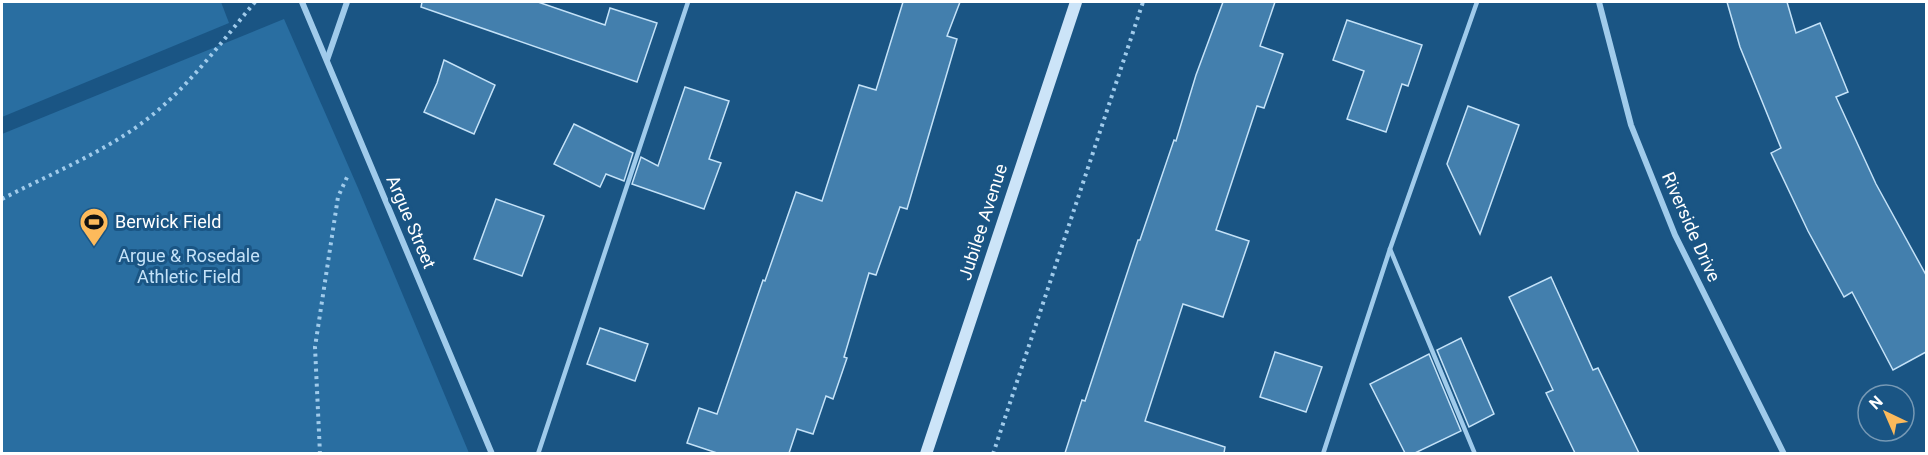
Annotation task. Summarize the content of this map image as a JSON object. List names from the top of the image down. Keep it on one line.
{"streets":{"main road":["Jubilee Avenue"],"street":["Argue Street","Riverside Drive"]},"parks":["Argue & Rosedale Athletic Field"],"places":{"sports":["Berwick Field"]},"north":"top left"}
